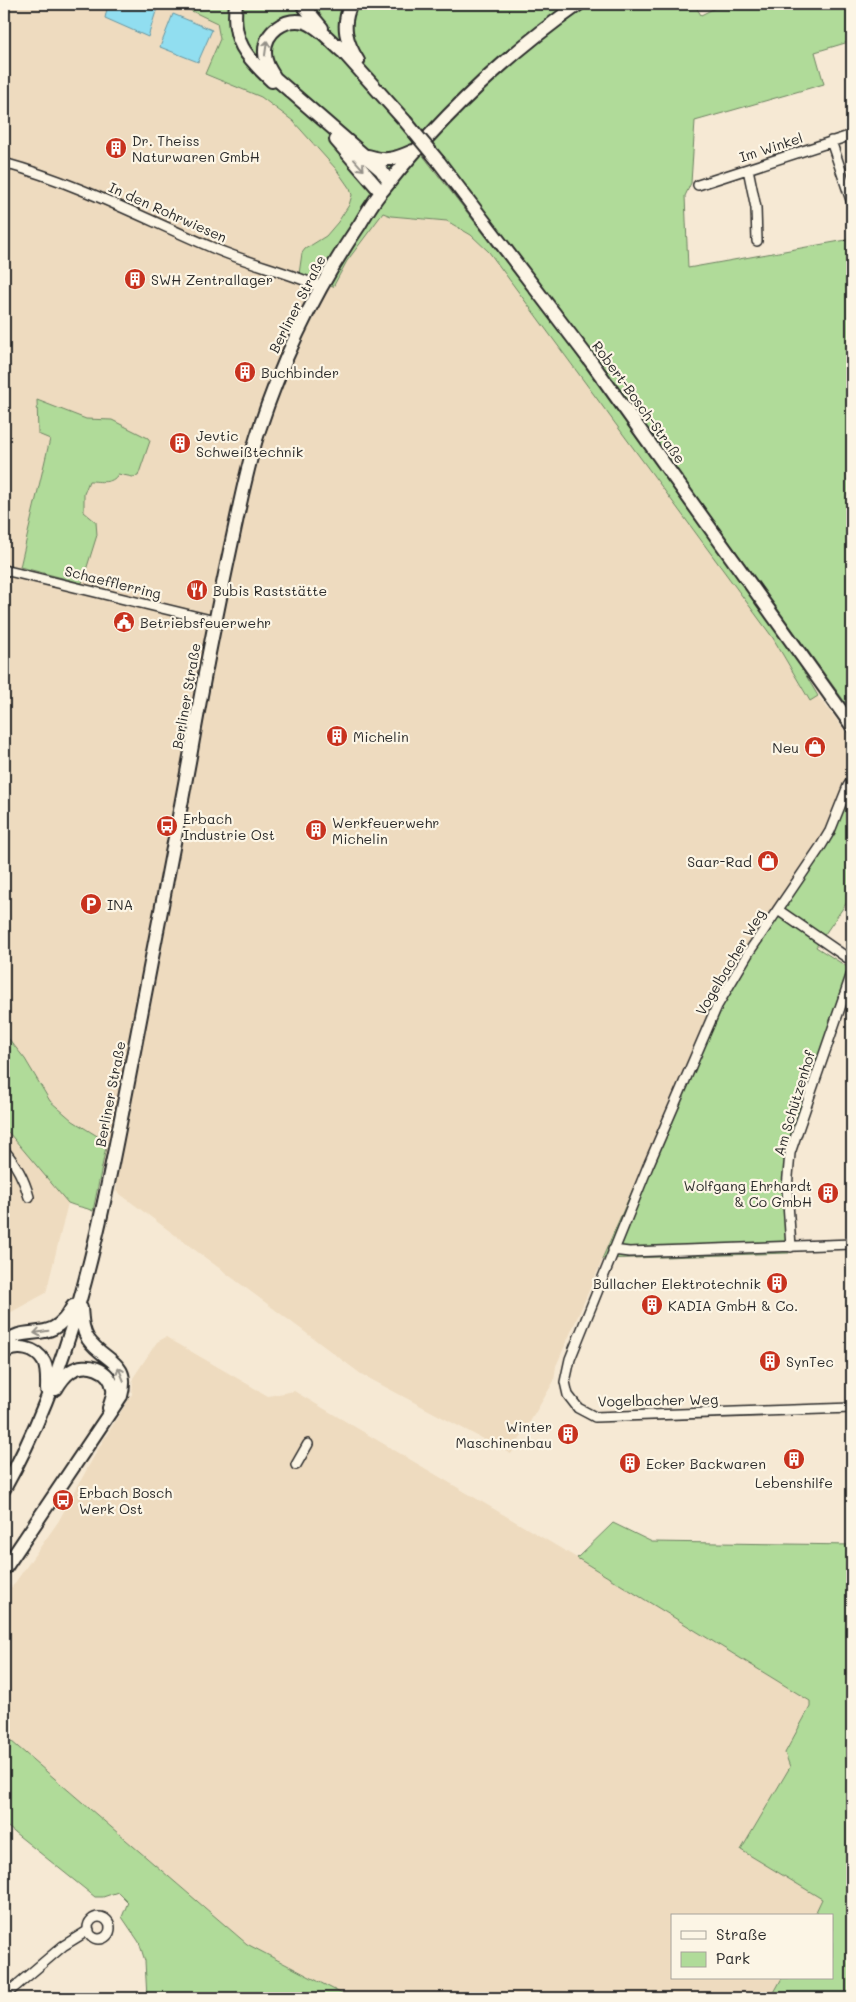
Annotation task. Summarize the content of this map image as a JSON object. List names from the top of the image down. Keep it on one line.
{"streets":{"street":["Im Winkel","In den Rohrwiesen","Berliner Straße","Robert-Bosch-Straße","Schaefflerring","Vogelbacher Weg","Am Schützenhof"]},"crossings":[["In den Rohrwiesen","Berliner Straße"],["Berliner Straße","Schaefflerring"]],"places":{"building":["Dr. Theiss Naturwaren GmbH","SWH Zentrallager","Buchbinder","Jevtic Schweißtechnik","Michelin","Werkfeuerwehr Michelin","Wolfgang Ehrhardt & Co GmbH","Bullacher Elektrotechnik","KADIA GmbH & Co.","SynTec","Winter Maschinenbau","Lebenshilfe","Ecker Backwaren"],"restaurant":["Bubis Raststätte"],"public building":["Betriebsfeuerwehr"],"shop":["Neu","Saar-Rad"],"bus stop":["Erbach Industrie Ost","Erbach Bosch Werk Ost"],"parking":["INA"]},"legend":["Straße","Park"]}
